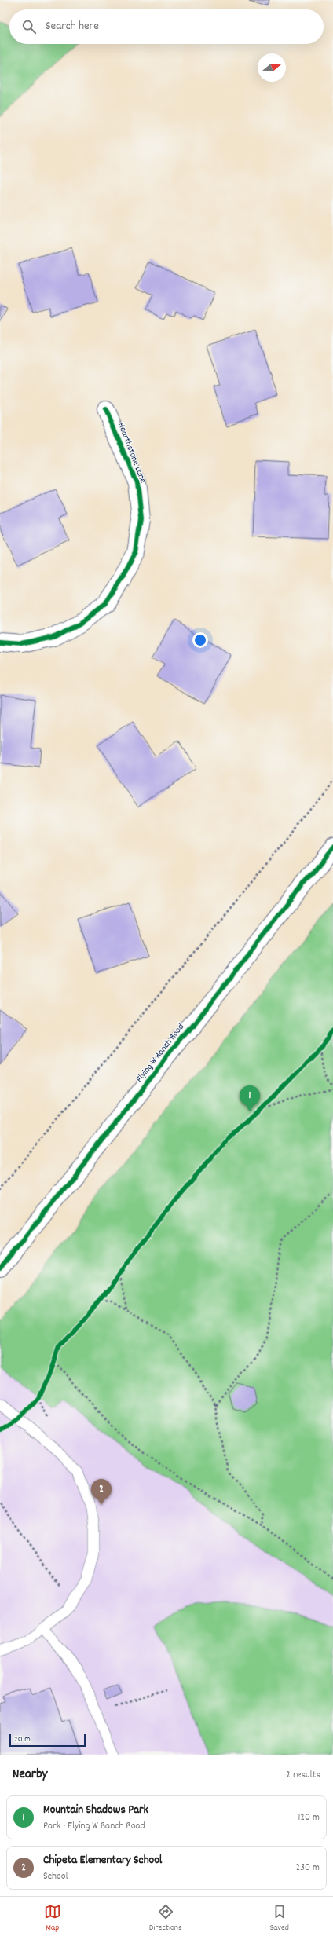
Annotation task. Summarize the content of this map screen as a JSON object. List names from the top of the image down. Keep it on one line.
{"streets":{"street":["Hearthstone Lane","Flying W Ranch Road"]},"scale_bar":"20 m","north":"right","page":{"search":"Search here","pins":["1","2"],"scale":"20 m","heading":["Nearby","2 results"],"list":[{"mark":"1","name":"Mountain Shadows Park","note":"Park · Flying W Ranch Road","value":"120 m"},{"mark":"2","name":"Chipeta Elementary School","note":"School","value":"230 m"}],"nav":["Map","Directions","Saved"]}}
